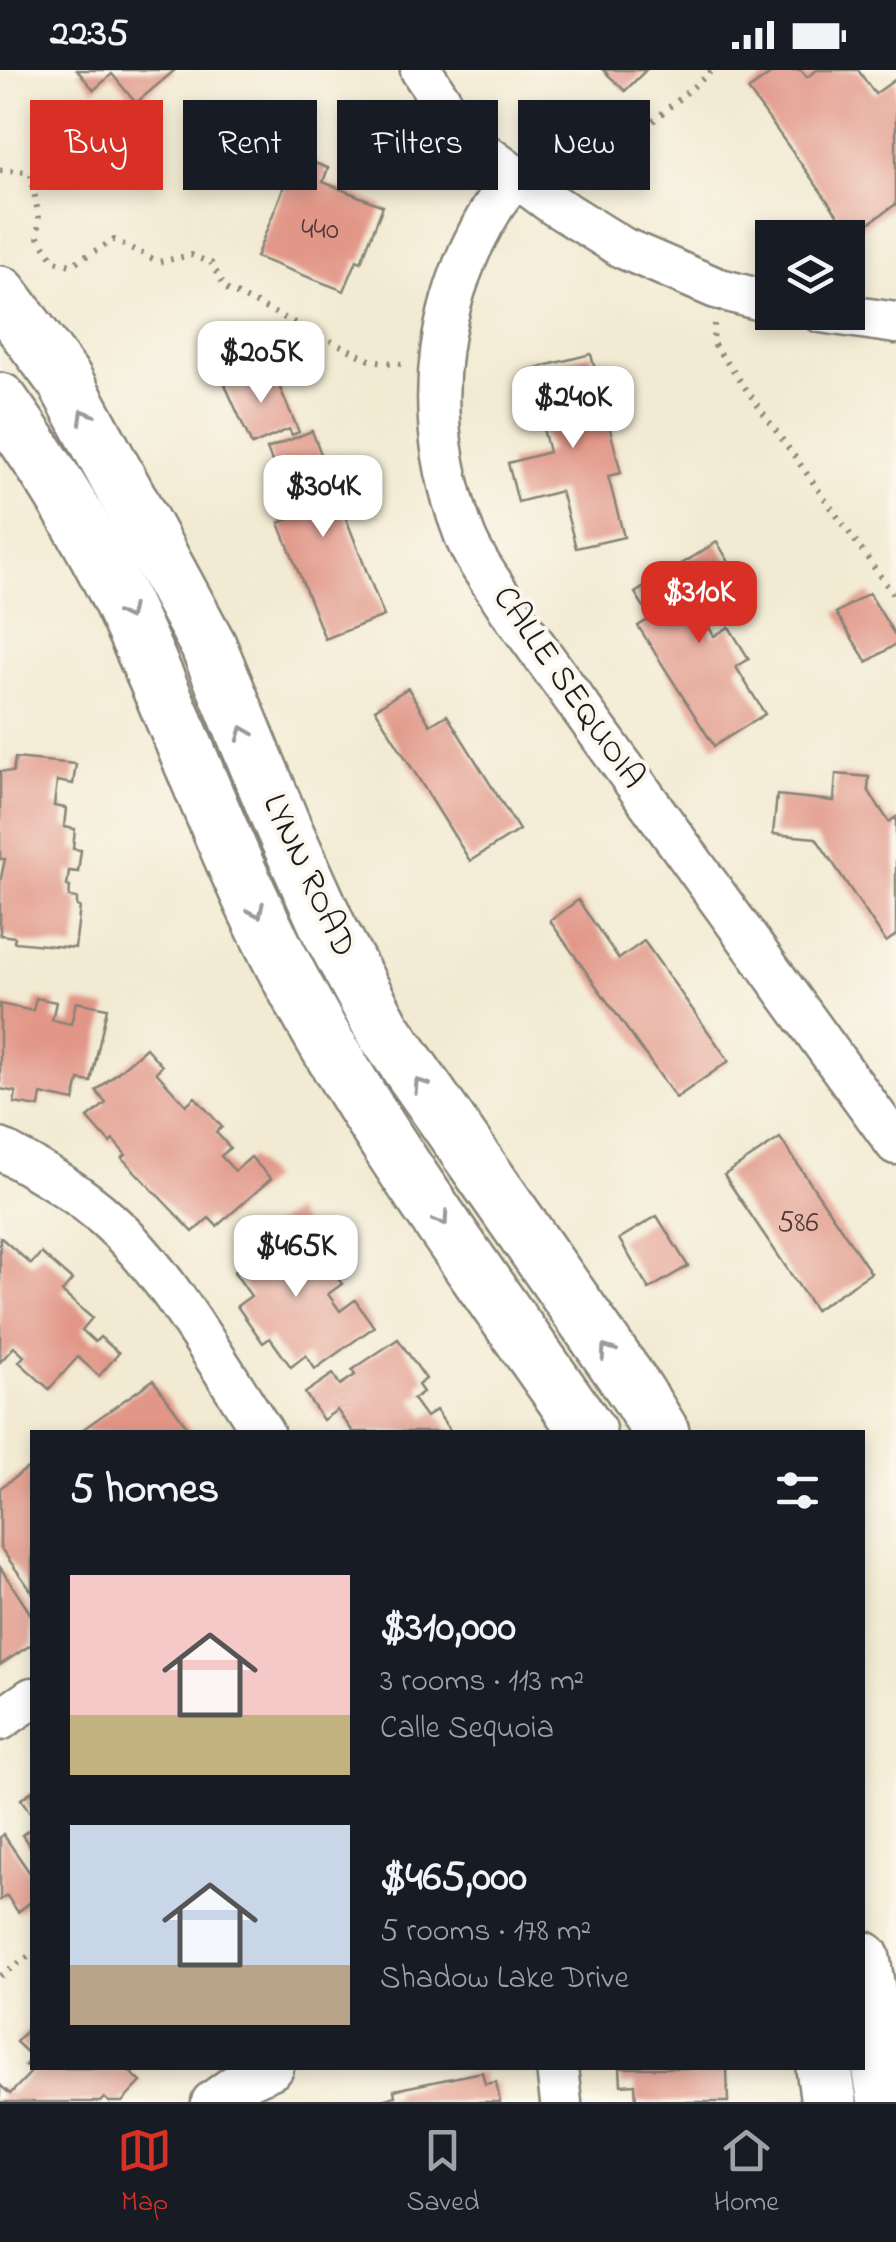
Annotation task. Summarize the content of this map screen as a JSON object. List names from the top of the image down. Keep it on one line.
{"streets":{"main road":["LYNN ROAD"],"street":["CALLE SEQUOIA"]},"house_numbers":["440","586"],"page":{"status":"22:35","chip":["Buy","Rent","Filters","New"],"price":["$205K","$240K","$304K","$310K","$465K"],"heading":"5 homes","list":[{"name":"$310,000","note":"3 rooms · 113 m² · Calle Sequoia"},{"name":"$465,000","note":"5 rooms · 178 m² · Shadow Lake Drive"}],"tabs":["Map","Saved","Home"]}}
